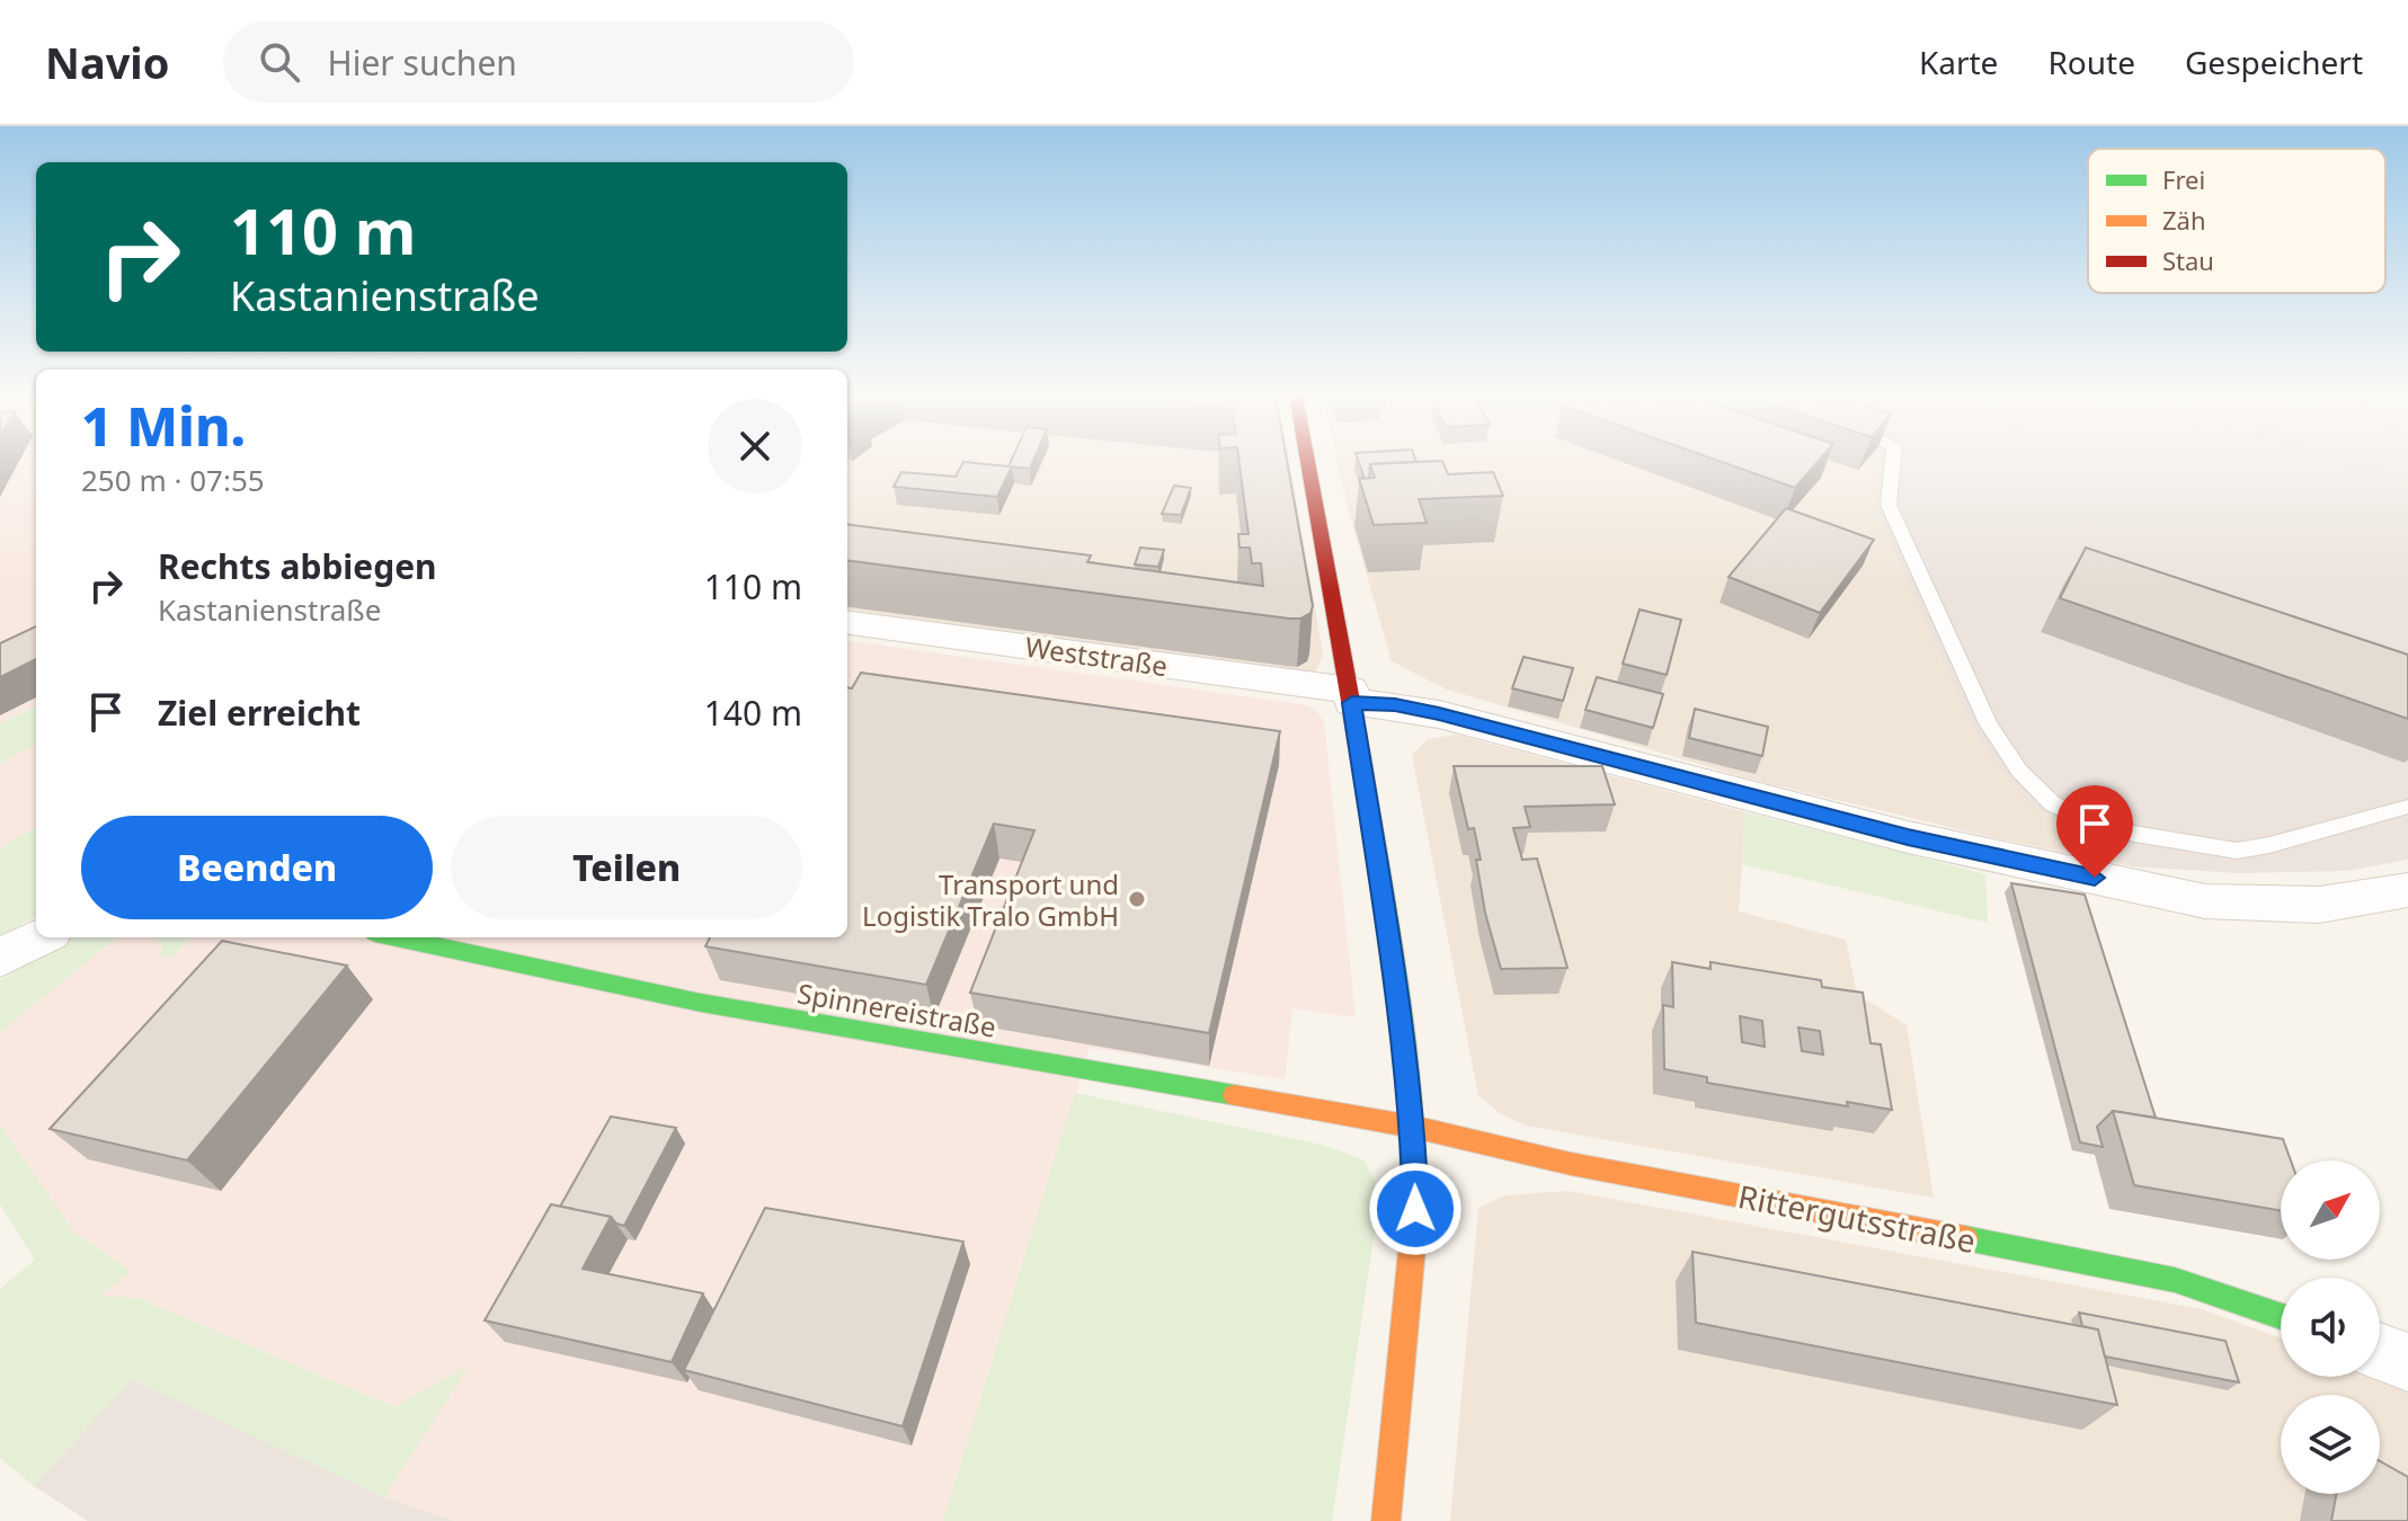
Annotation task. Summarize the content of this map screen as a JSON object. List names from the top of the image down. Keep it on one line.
{"streets":{"street":["Weststraße","Spinnereistraße","Rittergutsstraße"]},"crossings":[["Spinnereistraße","Rittergutsstraße"]],"places":["Transport und Logistik Tralo GmbH"],"legend":["Frei","Zäh","Stau"],"north":"top right","page":{"header":"Navio","search":"Hier suchen","nav":["Karte","Route","Gespeichert"],"turn":["110 m","Kastanienstraße"],"heading":["1 Min.","250 m · 07:55"],"list":[{"name":"Rechts abbiegen","note":"Kastanienstraße","value":"110 m"},{"name":"Ziel erreicht","value":"140 m"}],"buttons":["Beenden","Teilen"]}}
